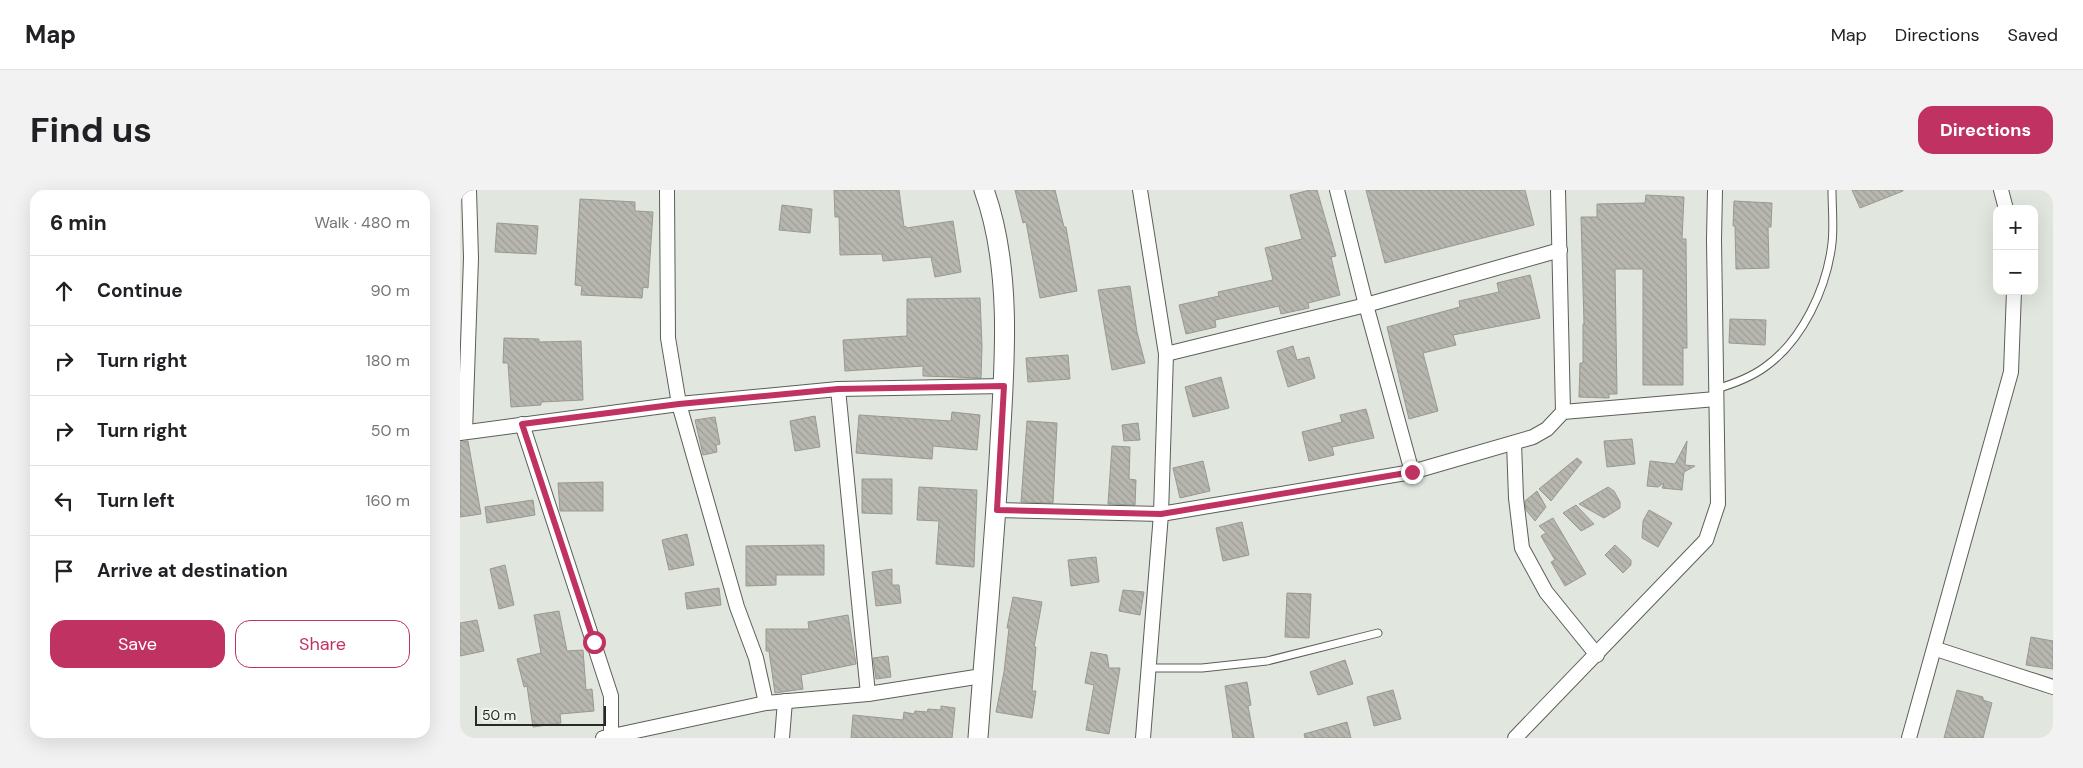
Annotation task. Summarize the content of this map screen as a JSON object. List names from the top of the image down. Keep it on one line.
{"scale_bar":"50 m","page":{"header":"Map","nav":["Map","Directions","Saved"],"buttons":["Directions",["Save","Share"]],"title":"Find us","heading":["6 min","Walk · 480 m"],"map_buttons":["+","−"],"list":[["Continue","90 m"],["Turn right","180 m"],["Turn right","50 m"],["Turn left","160 m"],"Arrive at destination"],"scale":"50 m"}}
